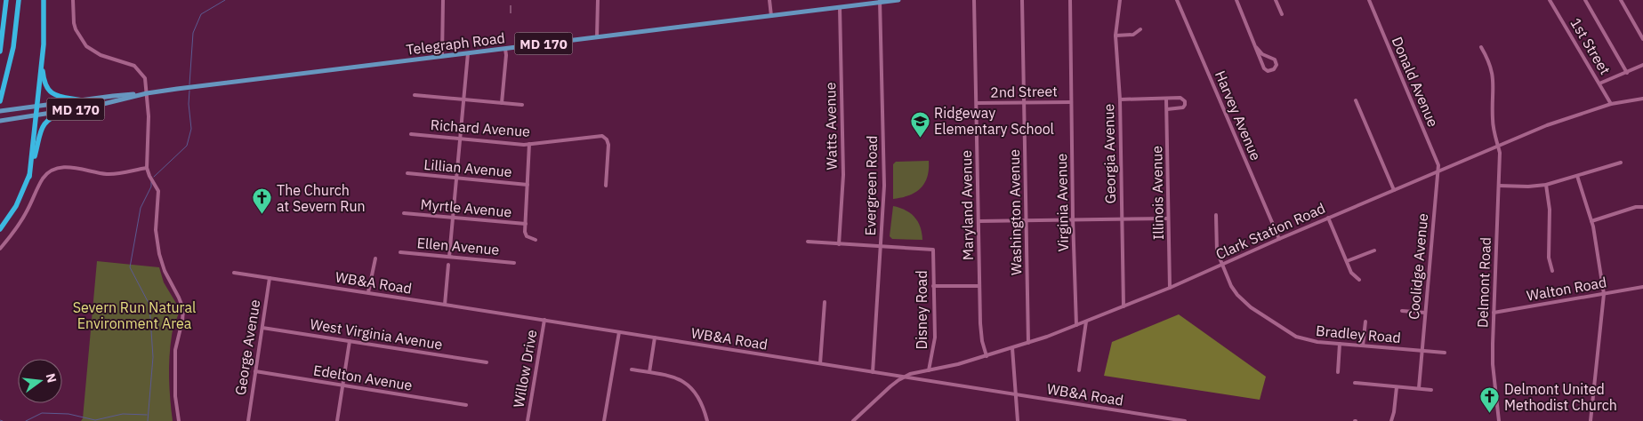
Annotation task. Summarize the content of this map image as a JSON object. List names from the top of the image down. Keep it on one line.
{"streets":{"main road":["Telegraph Road","MD 170"],"street":["1st Street","Donald Avenue","2nd Street","Harvey Avenue","Watts Avenue","Richard Avenue","Georgia Avenue","Lillian Avenue","Evergreen Road","Illinois Avenue","Virginia Avenue","Maryland Avenue","Myrtle Avenue","Washington Avenue","Clark Station Road","Ellen Avenue","Coolidge Avenue","WB&A Road","Delmont Road","Walton Road","Disney Road","West Virginia Avenue","Bradley Road","George Avenue","Willow Drive","Edelton Avenue"]},"crossings":[["Telegraph Road","Watts Avenue"],["Telegraph Road","Evergreen Road"],["1st Street","Clark Station Road"],["Donald Avenue","Clark Station Road"],["Donald Avenue","Coolidge Avenue"],["2nd Street","Virginia Avenue"],["2nd Street","Maryland Avenue"],["2nd Street","Washington Avenue"],["Harvey Avenue","Clark Station Road"],["Georgia Avenue","Clark Station Road"],["Evergreen Road","WB&A Road"],["Evergreen Road","Disney Road"],["Illinois Avenue","Clark Station Road"],["Virginia Avenue","Clark Station Road"],["Maryland Avenue","Clark Station Road"],["Washington Avenue","Clark Station Road"],["Clark Station Road","Coolidge Avenue"],["Clark Station Road","WB&A Road"],["Clark Station Road","Delmont Road"],["Clark Station Road","Disney Road"],["Clark Station Road","Bradley Road"],["Coolidge Avenue","Bradley Road"],["WB&A Road","George Avenue"],["WB&A Road","Willow Drive"],["Delmont Road","Walton Road"],["West Virginia Avenue","George Avenue"],["George Avenue","Edelton Avenue"]],"parks":["Severn Run Natural Environment Area"],"places":{"school or university":["Ridgeway Elementary School"],"church":["The Church at Severn Run","Delmont United Methodist Church"]},"north":"right"}
